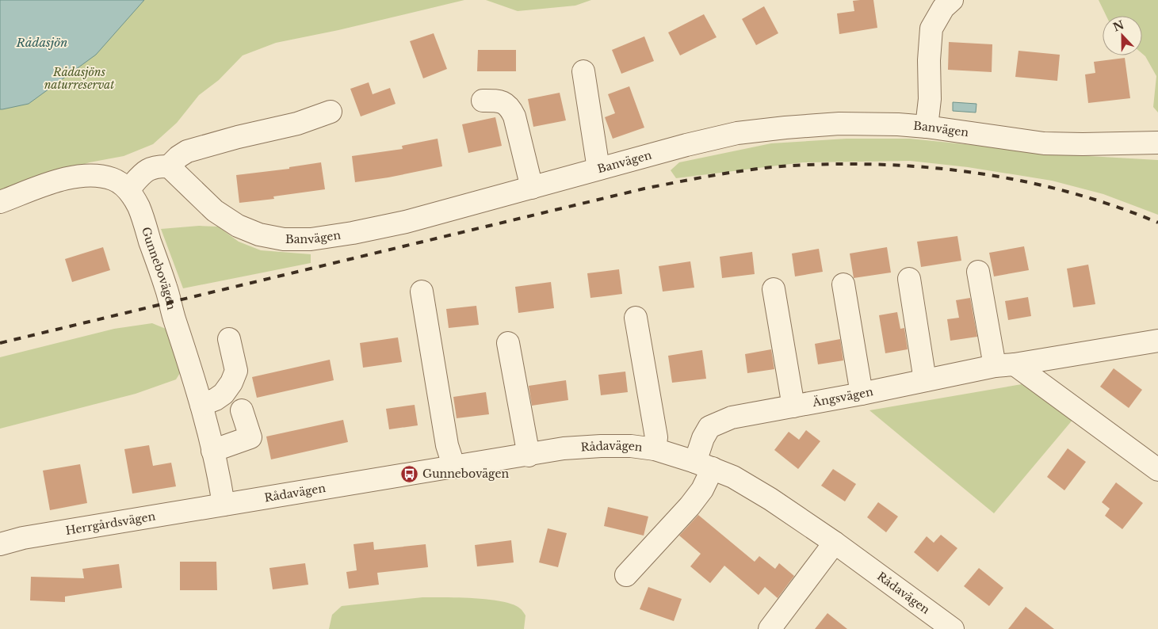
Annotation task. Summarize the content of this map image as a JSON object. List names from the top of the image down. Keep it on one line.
{"streets":{"street":["Banvägen","Gunnebovägen","Ängsvägen","Rådavägen","Herrgårdsvägen"]},"crossings":[["Gunnebovägen","Rådavägen"],["Gunnebovägen","Herrgårdsvägen"],["Ängsvägen","Rådavägen"],["Rådavägen","Herrgårdsvägen"]],"water":["Rådasjön"],"parks":["Rådasjöns naturreservat"],"places":{"bus stop":["Gunnebovägen"]},"north":"top"}
